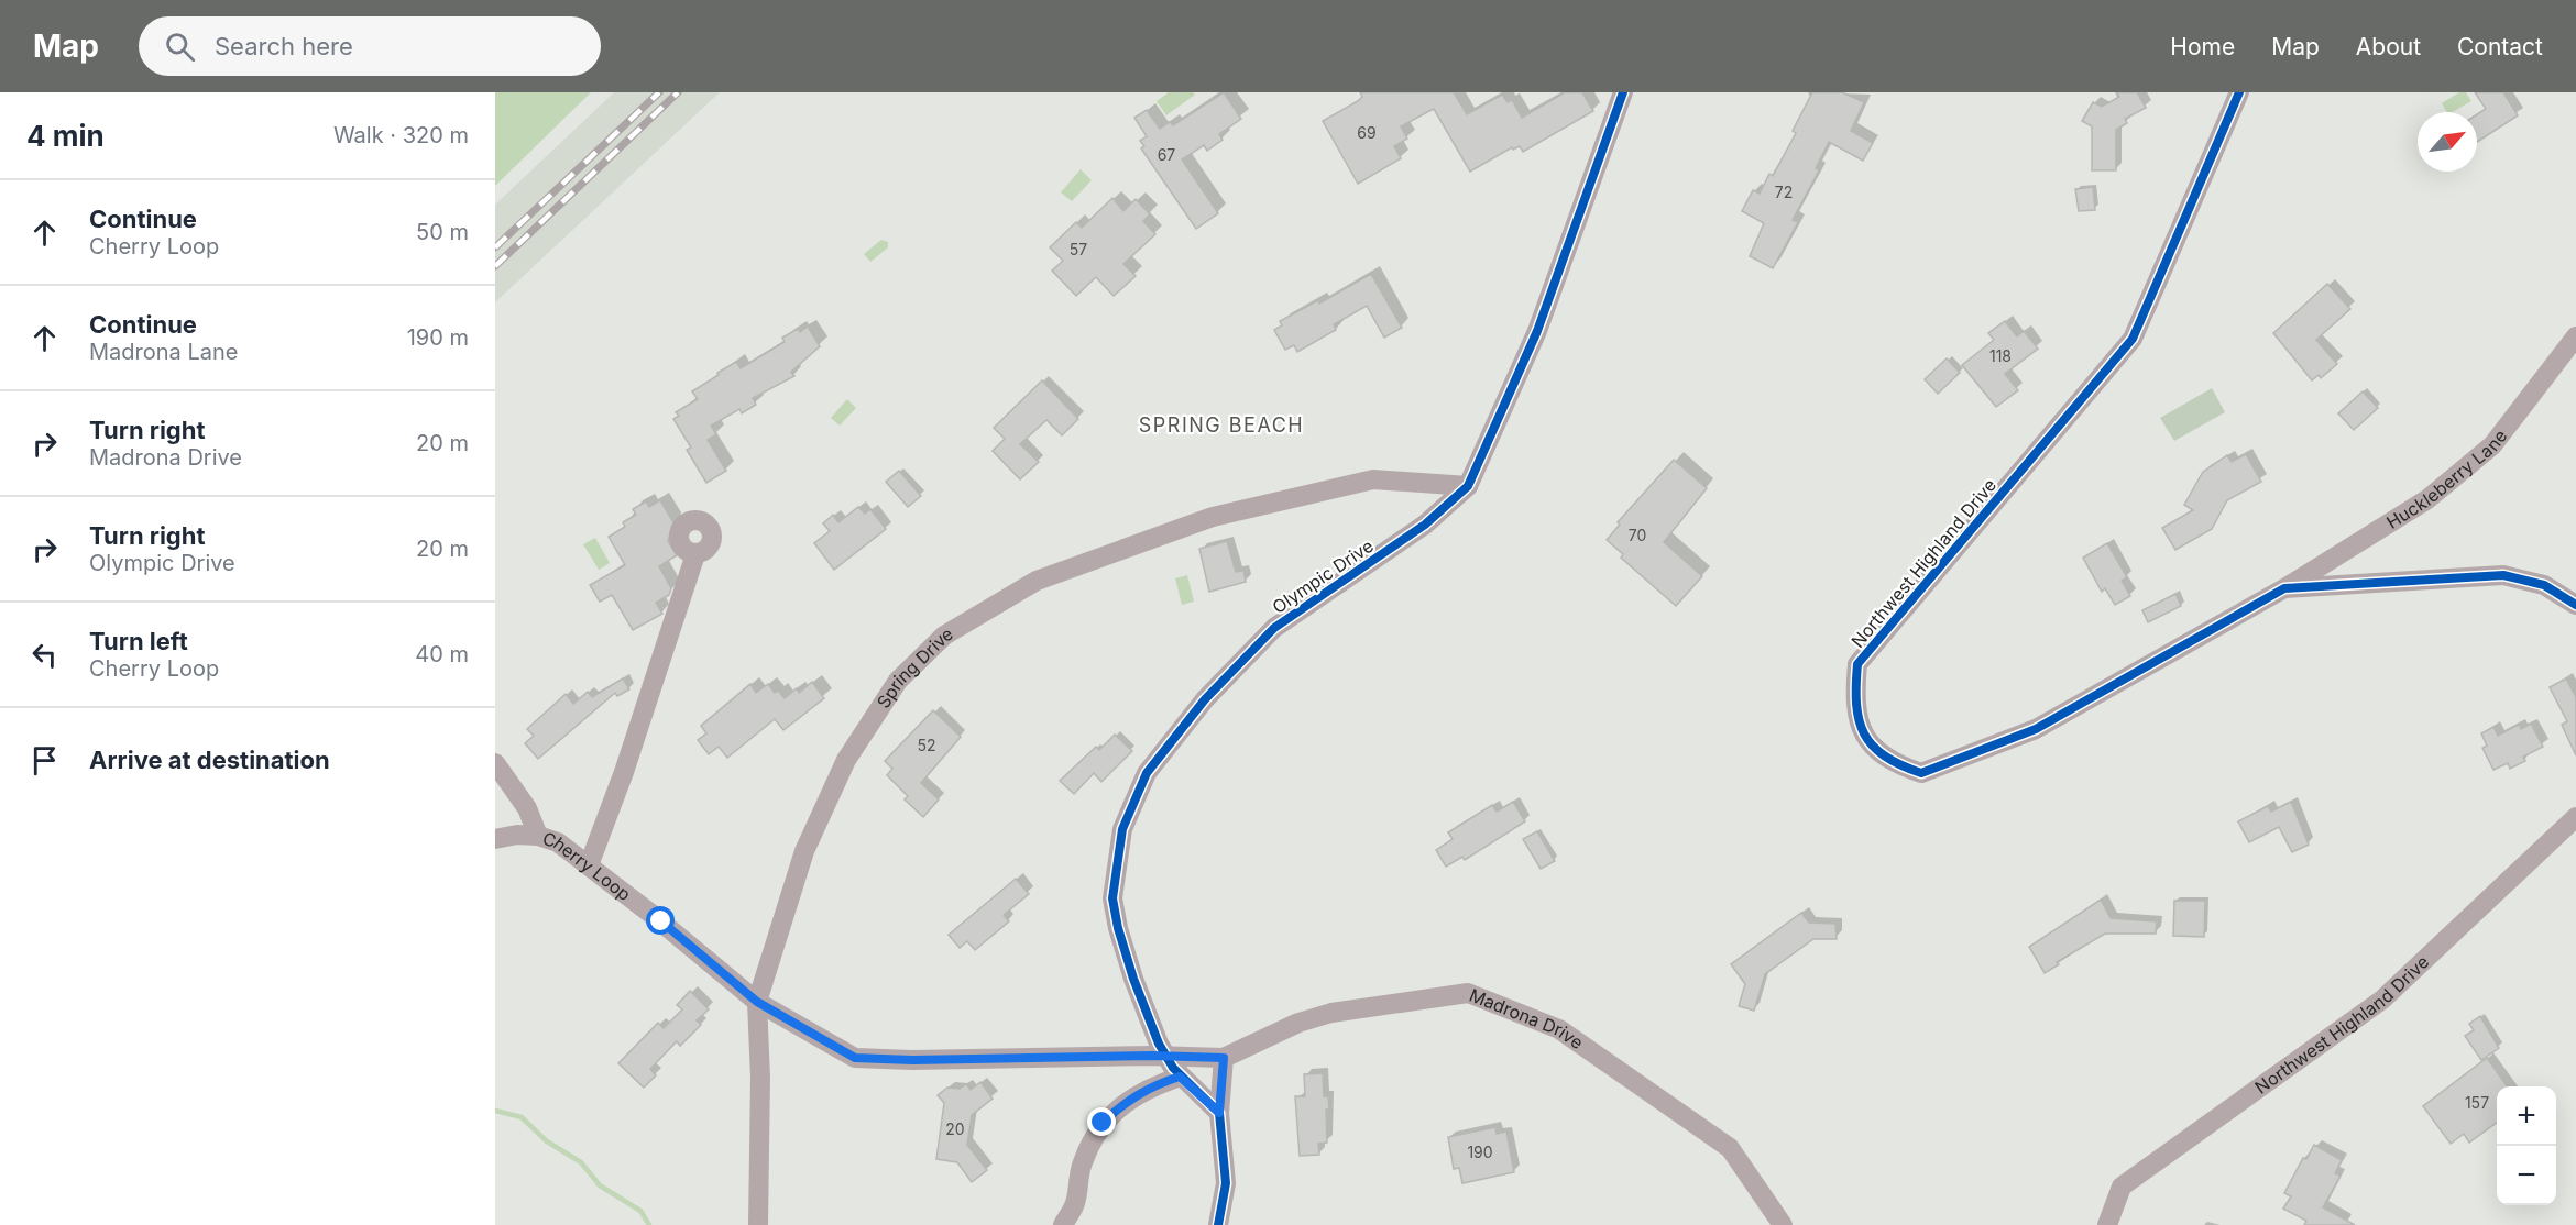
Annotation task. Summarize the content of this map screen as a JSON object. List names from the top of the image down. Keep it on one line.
{"streets":{"street":["Huckleberry Lane","Northwest Highland Drive","Olympic Drive","Spring Drive","Cherry Loop","Madrona Drive"]},"crossings":[["Huckleberry Lane","Northwest Highland Drive"],["Olympic Drive","Spring Drive"],["Spring Drive","Cherry Loop"],["Cherry Loop","Madrona Drive"]],"districts":["SPRING BEACH"],"house_numbers":["69","67","72","57","118","70","52","157","20","190"],"north":"top right","page":{"header":"Map","search":"Search here","nav":["Home","Map","About","Contact"],"heading":["4 min","Walk · 320 m"],"list":[["Continue","Cherry Loop","50 m"],["Continue","Madrona Lane","190 m"],["Turn right","Madrona Drive","20 m"],["Turn right","Olympic Drive","20 m"],["Turn left","Cherry Loop","40 m"],"Arrive at destination"],"map_buttons":["+","−"]}}
